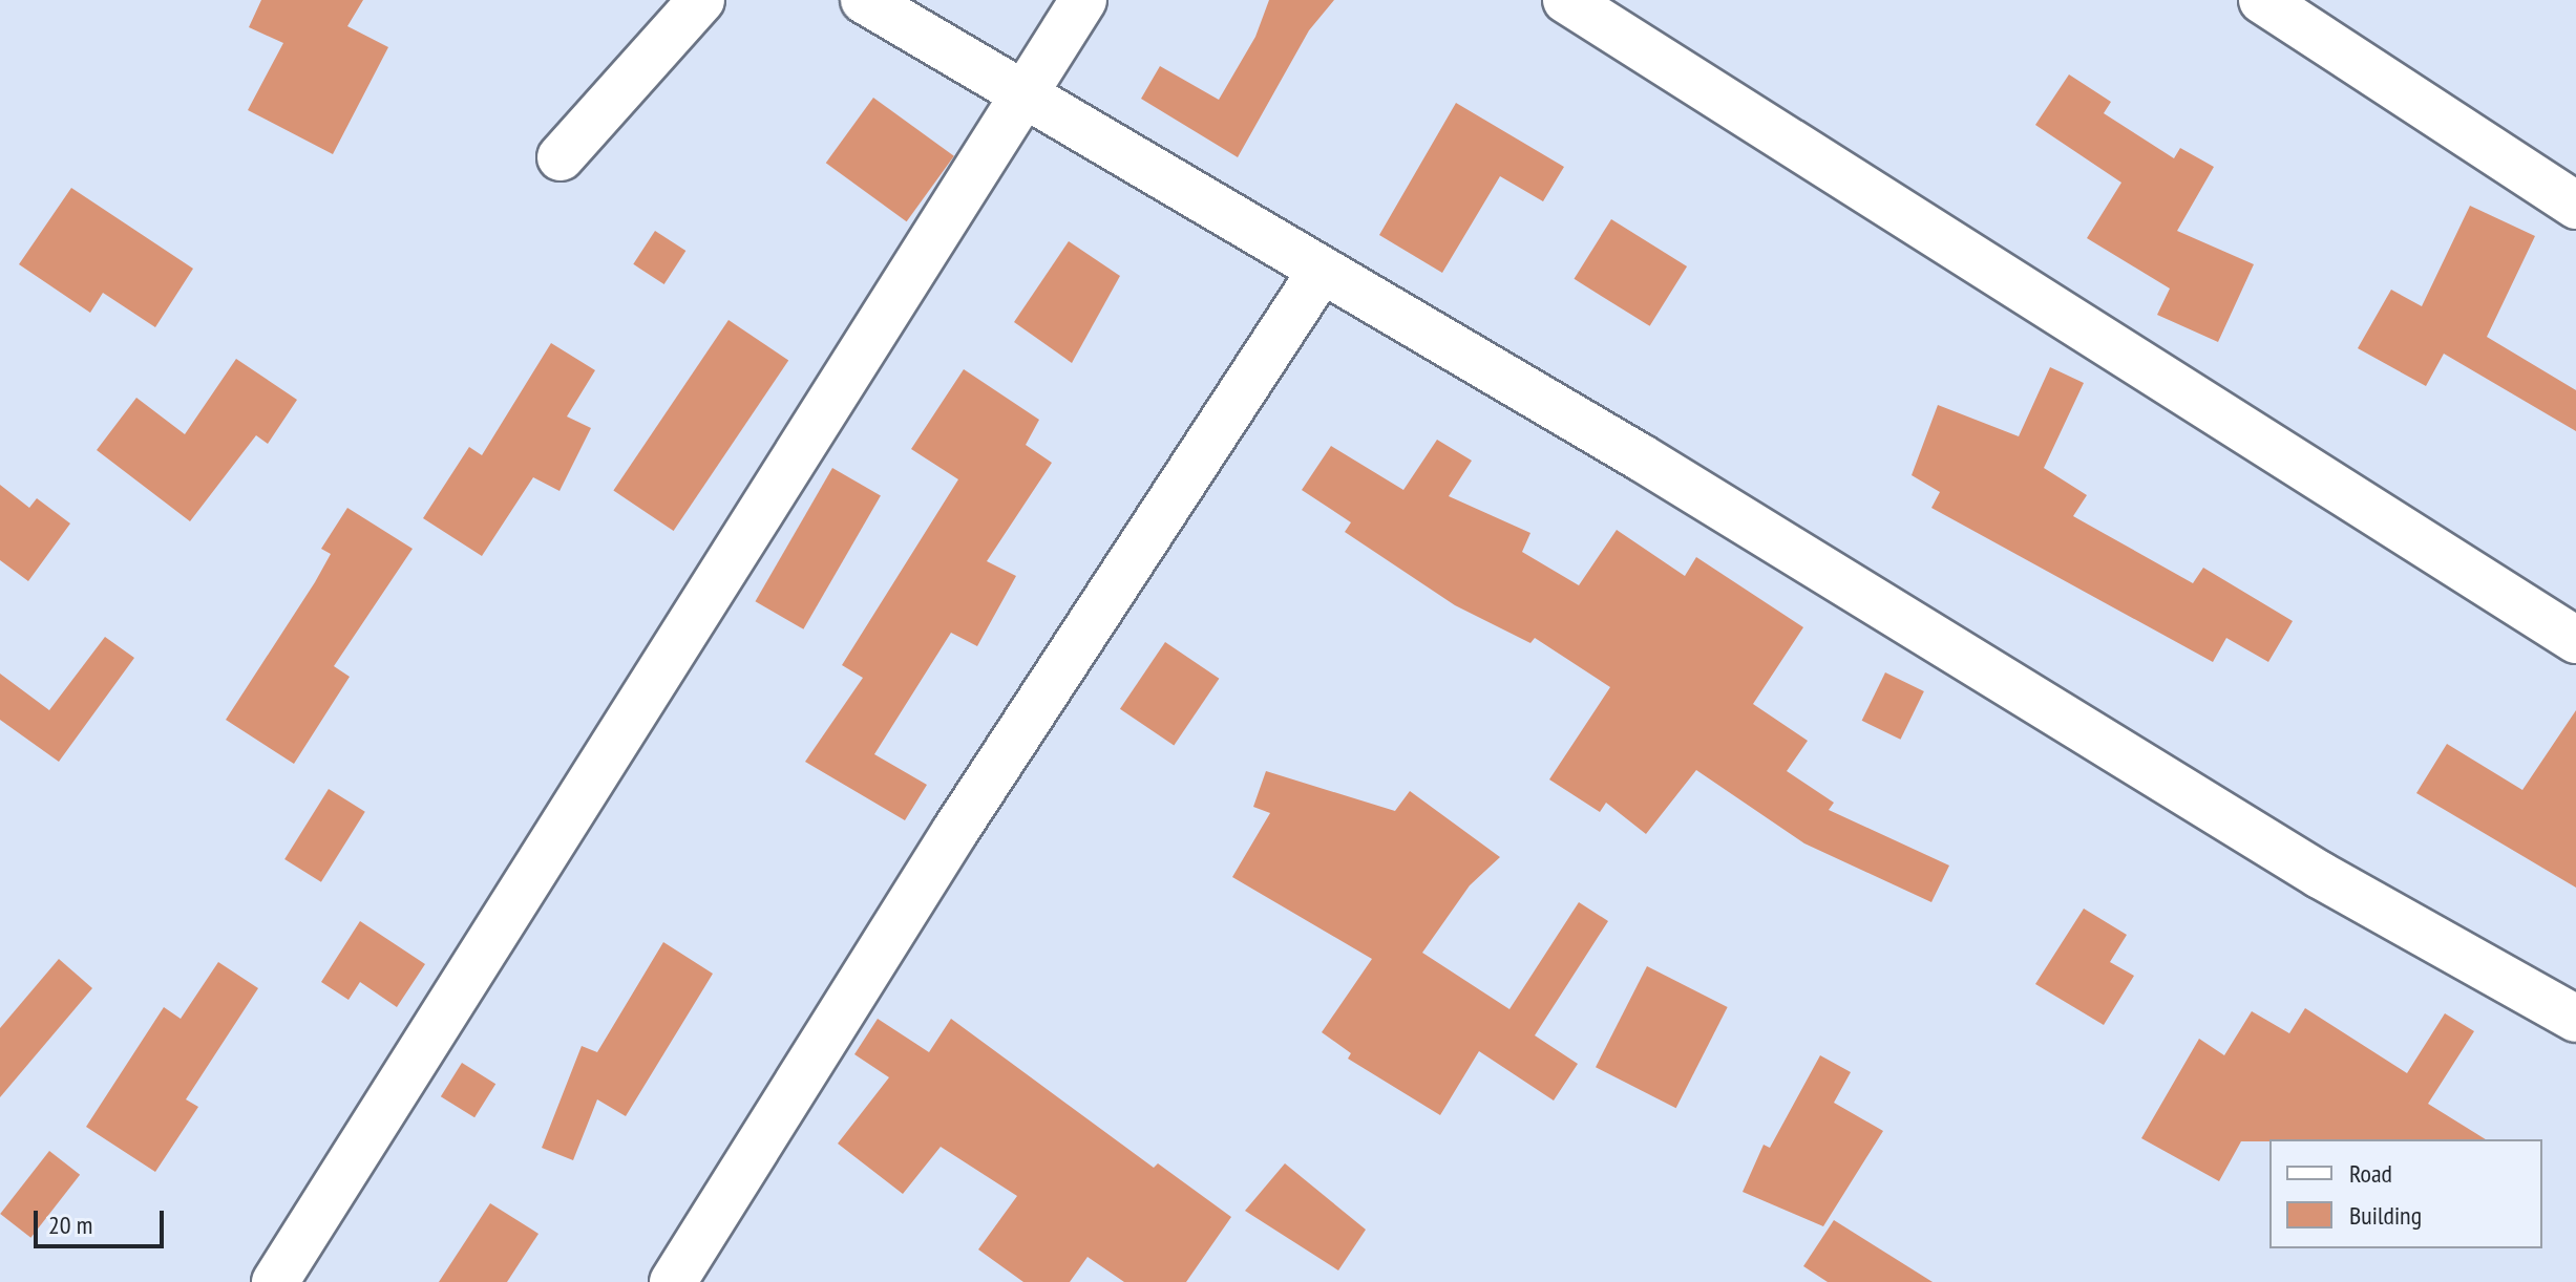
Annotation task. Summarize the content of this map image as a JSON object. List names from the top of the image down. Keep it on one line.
{"legend":["Road","Building"],"scale_bar":"20 m"}
